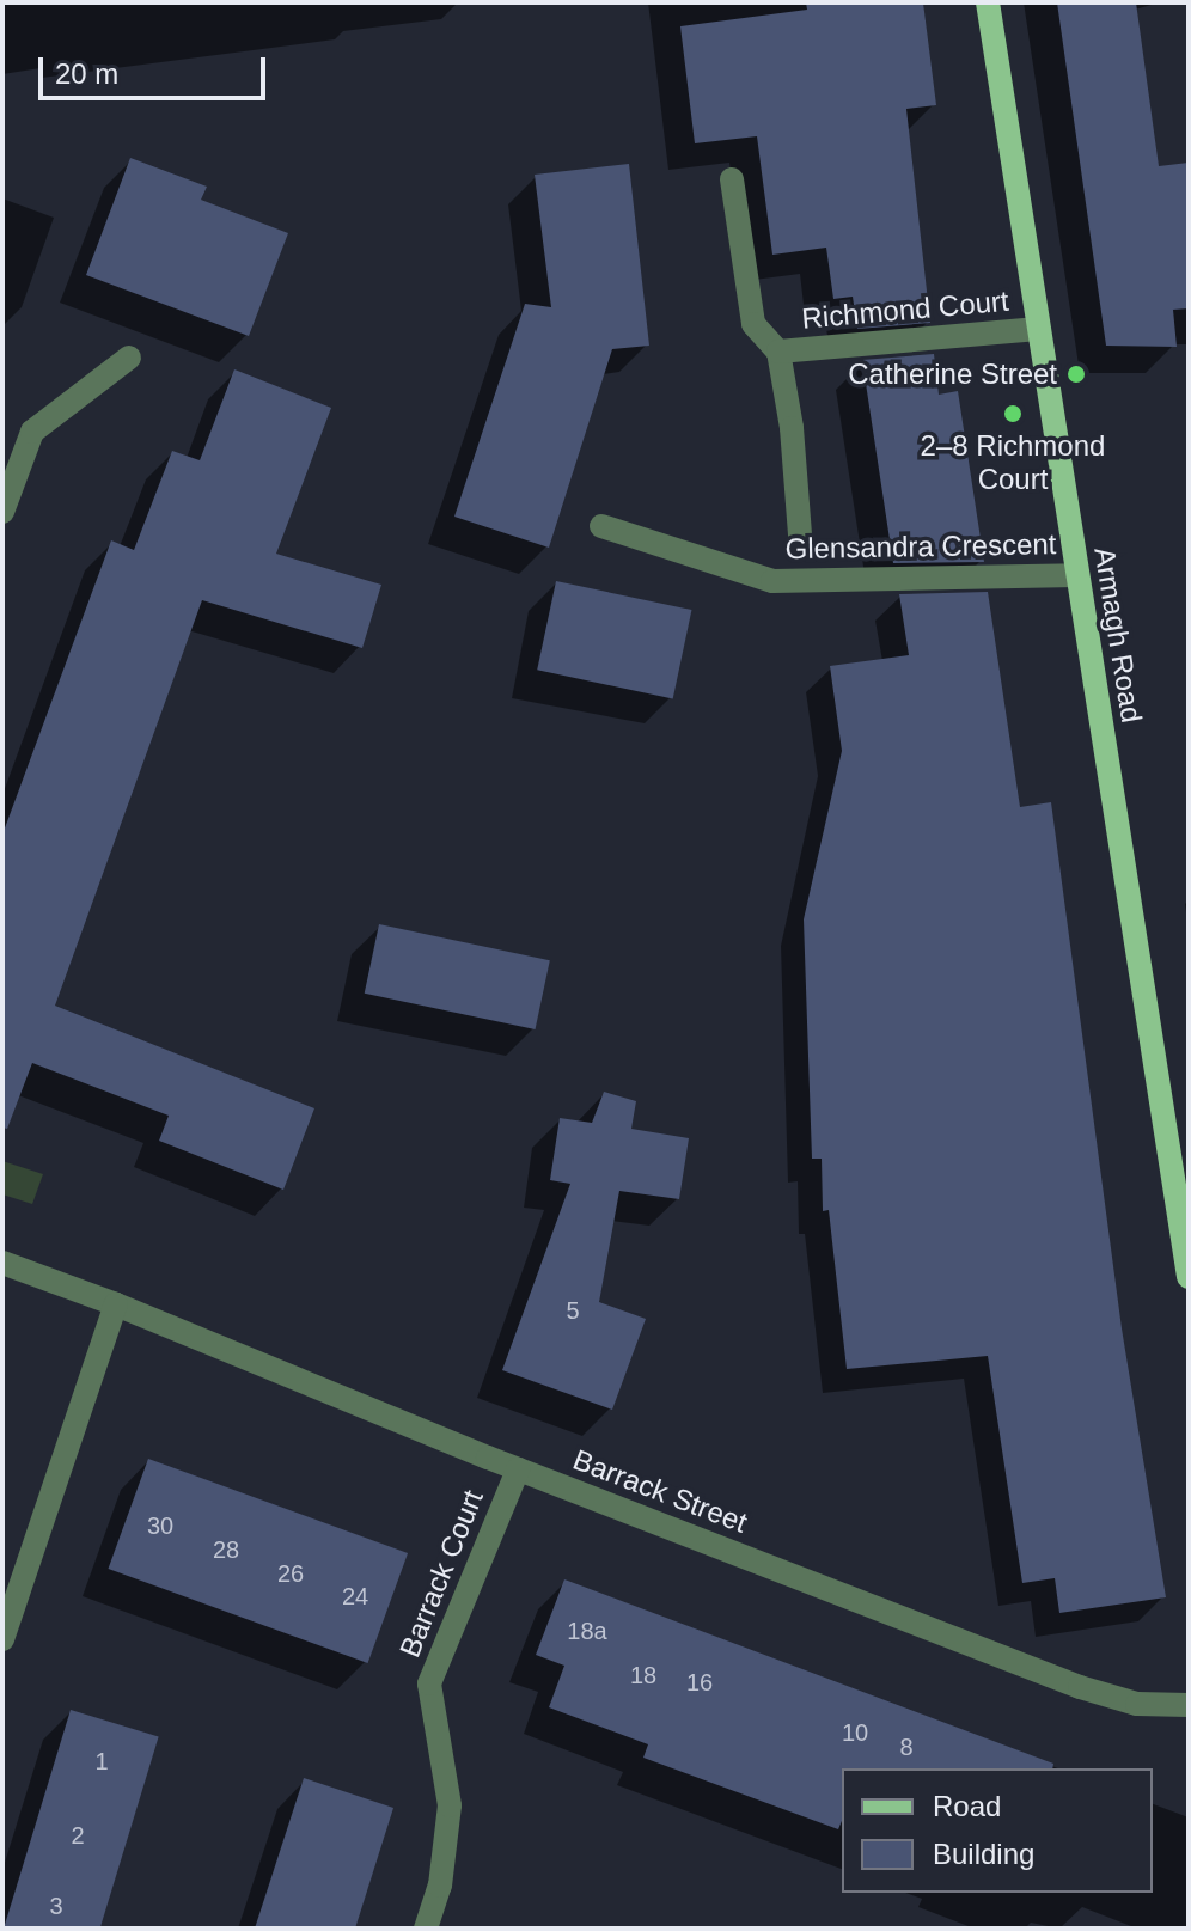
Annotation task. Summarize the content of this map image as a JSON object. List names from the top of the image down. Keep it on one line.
{"streets":{"main road":["Armagh Road"],"street":["Richmond Court","Glensandra Crescent","Barrack Street","Barrack Court"]},"crossings":[["Richmond Court","Armagh Road"],["Glensandra Crescent","Armagh Road"],["Barrack Street","Barrack Court"]],"places":["Catherine Street","2–8 Richmond Court"],"house_numbers":["5","30","28","26","24","18a","18","16","10","8","1","2","3"],"legend":["Road","Building"],"scale_bar":"20 m"}
